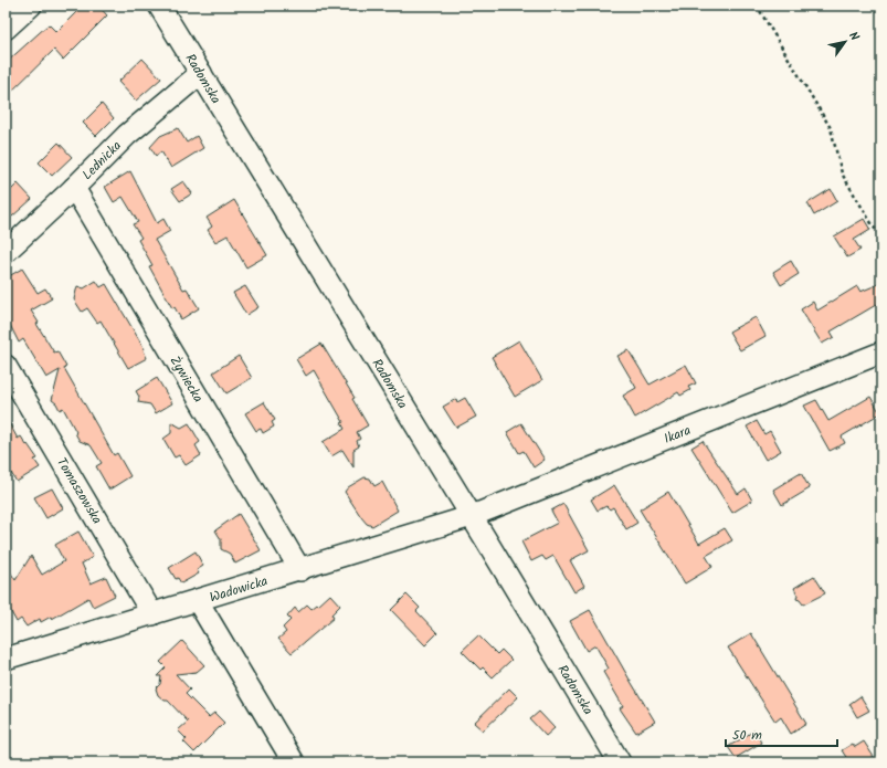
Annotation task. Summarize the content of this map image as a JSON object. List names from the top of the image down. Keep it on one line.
{"streets":{"street":["Radomska","Lednicka","Żywiecka","Ikara","Tomaszowska","Wadowicka"]},"crossings":[["Radomska","Lednicka"],["Radomska","Ikara"],["Radomska","Wadowicka"],["Lednicka","Żywiecka"],["Żywiecka","Wadowicka"],["Ikara","Wadowicka"],["Tomaszowska","Wadowicka"]],"scale_bar":"50 m","north":"top right"}
